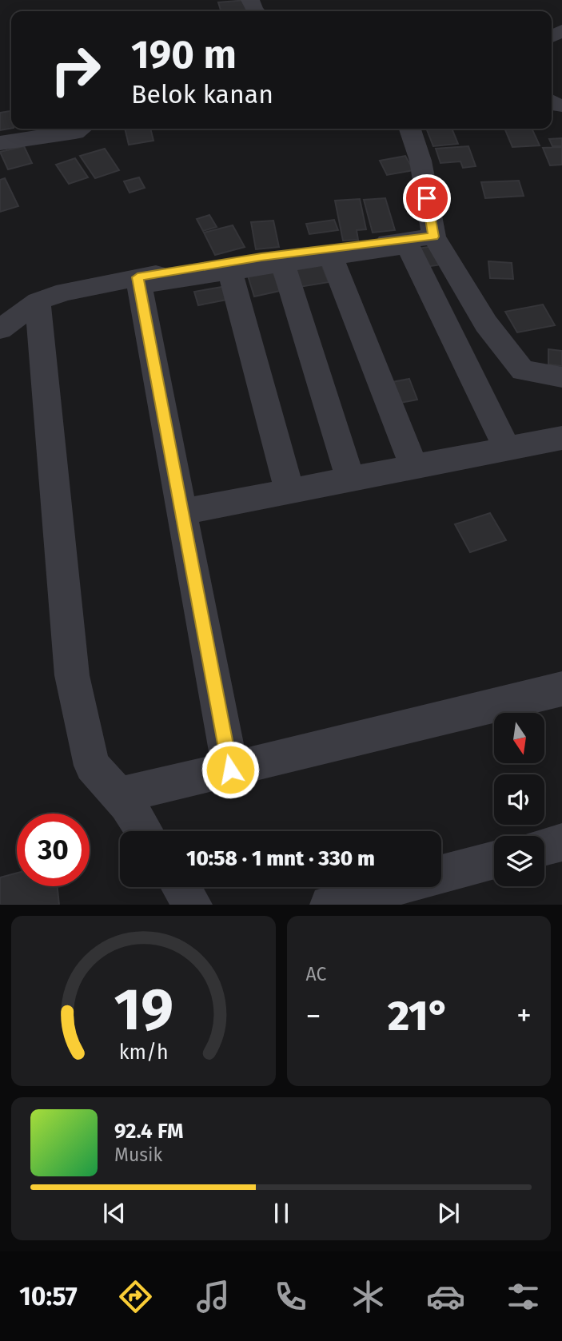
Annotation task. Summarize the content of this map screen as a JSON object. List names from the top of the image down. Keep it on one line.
{"north":"bottom","page":{"turn":["190 m","Belok kanan"],"limit":"30","trip":"10:58 · 1 mnt · 330 m","tile":"AC","heat":["−","21°","+"],"song":["92.4 FM","Musik"],"tabs":"10:57","gauge":["19","km/h"]}}
